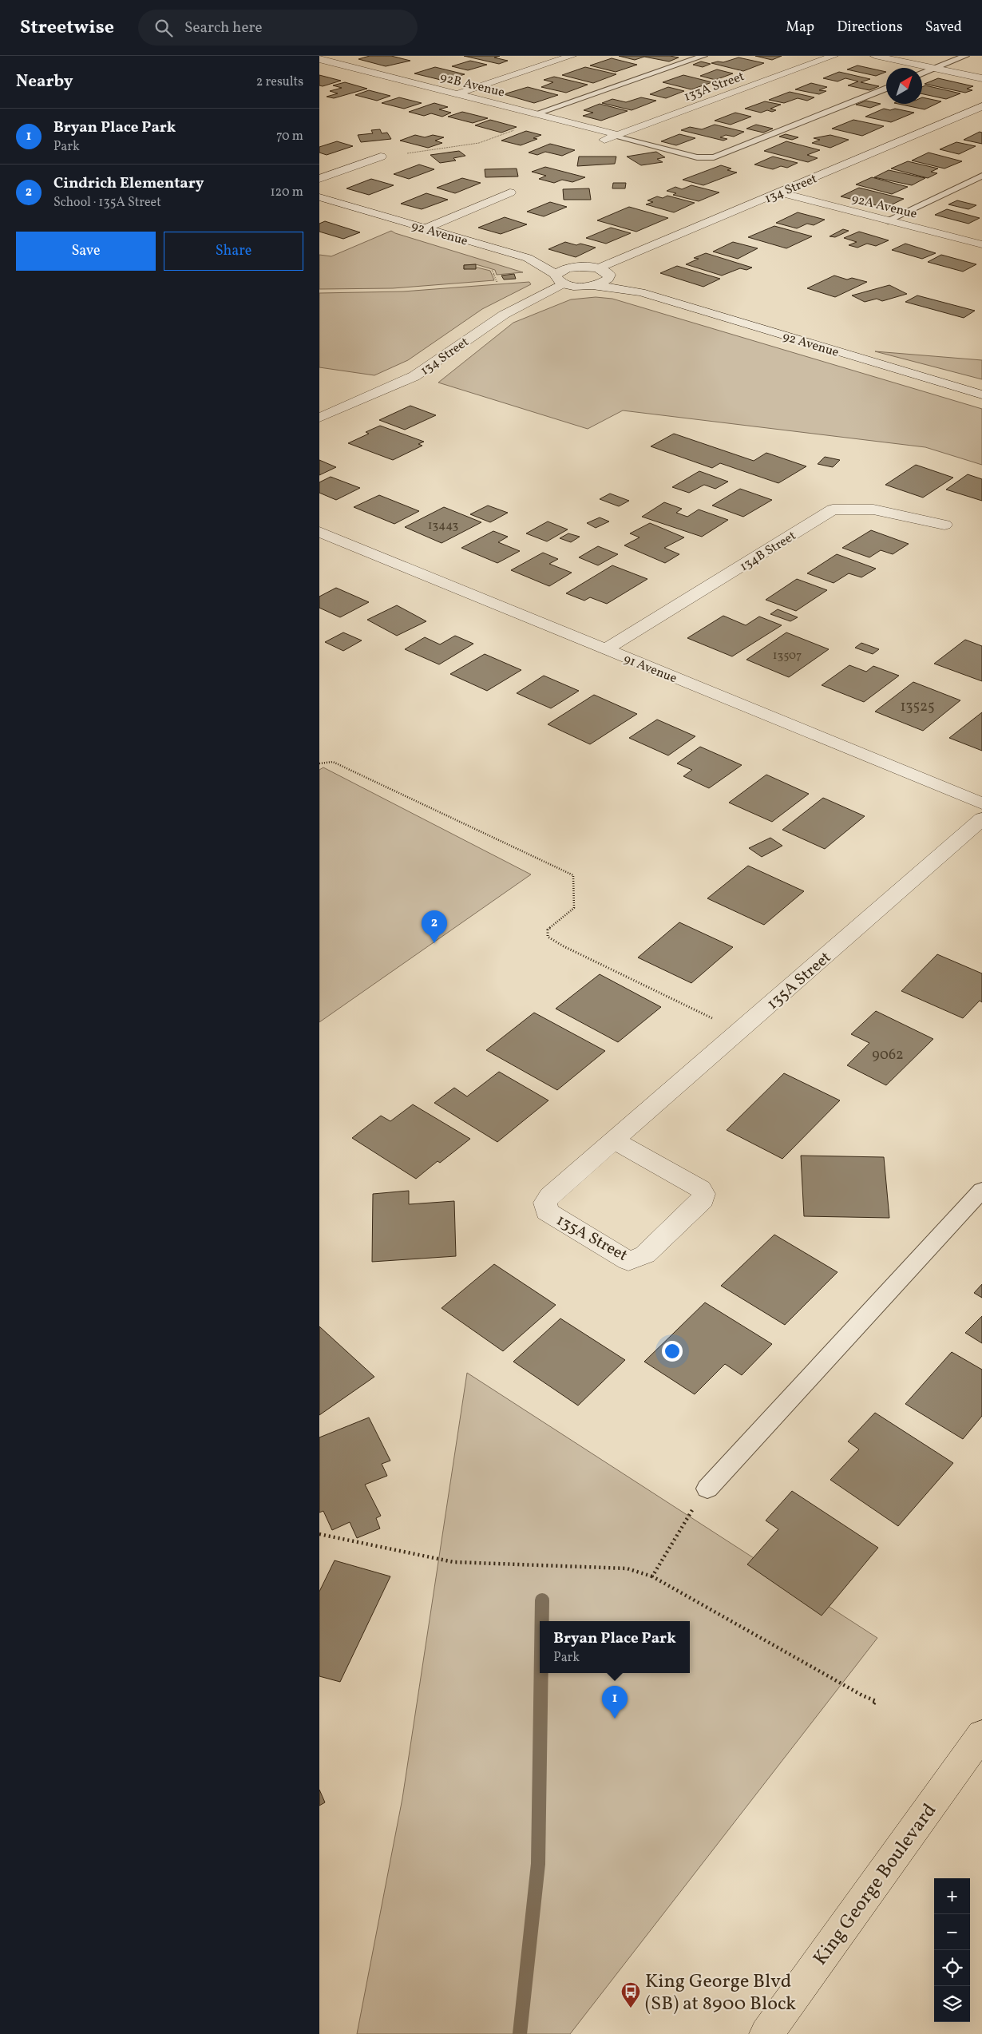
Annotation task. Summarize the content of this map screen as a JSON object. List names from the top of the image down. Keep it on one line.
{"streets":{"main road":["King George Boulevard"],"street":["92B Avenue","133A Street","134 Street","92A Avenue","92 Avenue","134B Street","91 Avenue","135A Street"]},"crossings":[["92B Avenue","133A Street"],["134 Street","92A Avenue"],["134 Street","92 Avenue"],["134B Street","91 Avenue"]],"places":{"bus stop":["King George Blvd (SB) at 8900 Block"]},"house_numbers":["13443","13507","13525","9062"],"north":"top right","page":{"header":"Streetwise","search":"Search here","nav":["Map","Directions","Saved"],"heading":["Nearby","2 results"],"list":[{"mark":"1","name":"Bryan Place Park","note":"Park","value":"70 m"},{"mark":"2","name":"Cindrich Elementary","note":"School · 135A Street","value":"120 m"}],"buttons":["Save","Share"],"pins":["2","1"],"popup":["Bryan Place Park","Park"],"map_buttons":["+","−"]}}
